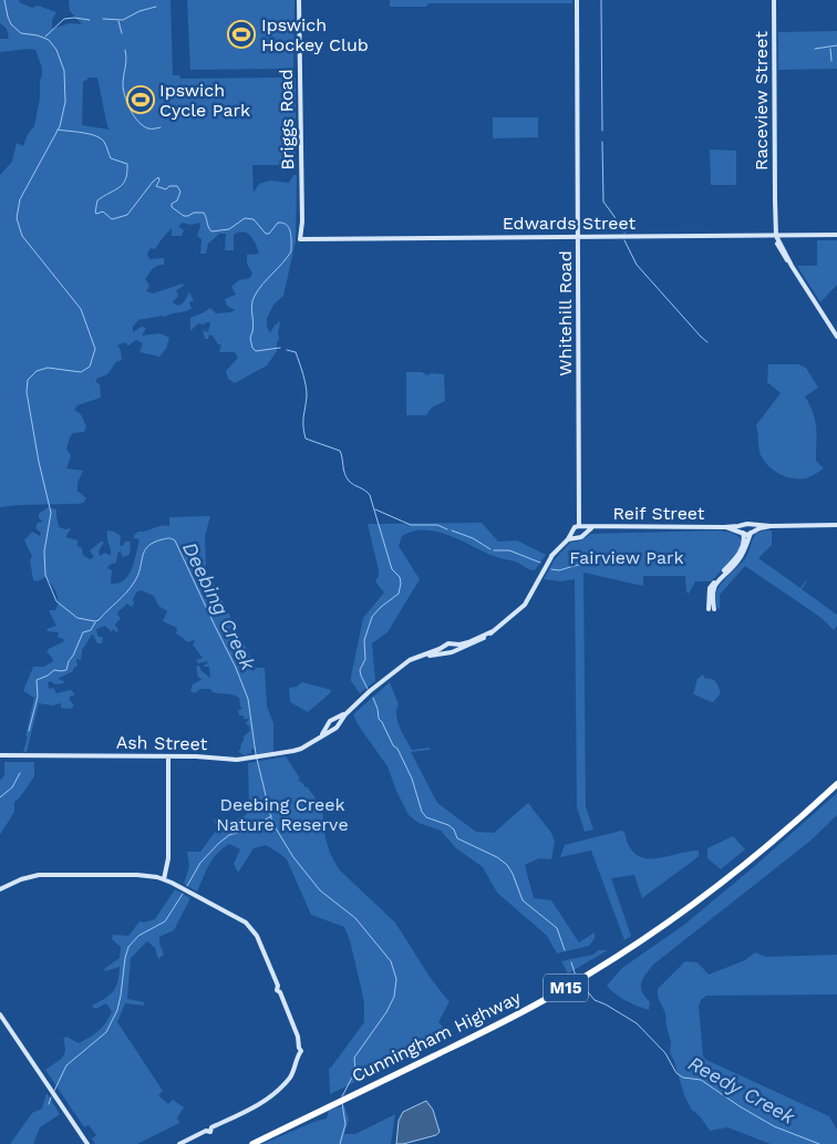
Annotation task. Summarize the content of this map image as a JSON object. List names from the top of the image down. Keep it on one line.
{"streets":{"highway":["M15","Cunningham Highway"],"street":["Raceview Street","Briggs Road","Edwards Street","Whitehill Road","Reif Street","Ash Street"]},"crossings":[["Raceview Street","Edwards Street"],["Briggs Road","Edwards Street"],["Edwards Street","Whitehill Road"],["Whitehill Road","Reif Street"]],"water":["Deebing Creek","Reedy Creek"],"parks":["Fairview Park","Deebing Creek Nature Reserve"],"places":{"sports":["Ipswich Hockey Club","Ipswich Cycle Park"]}}
